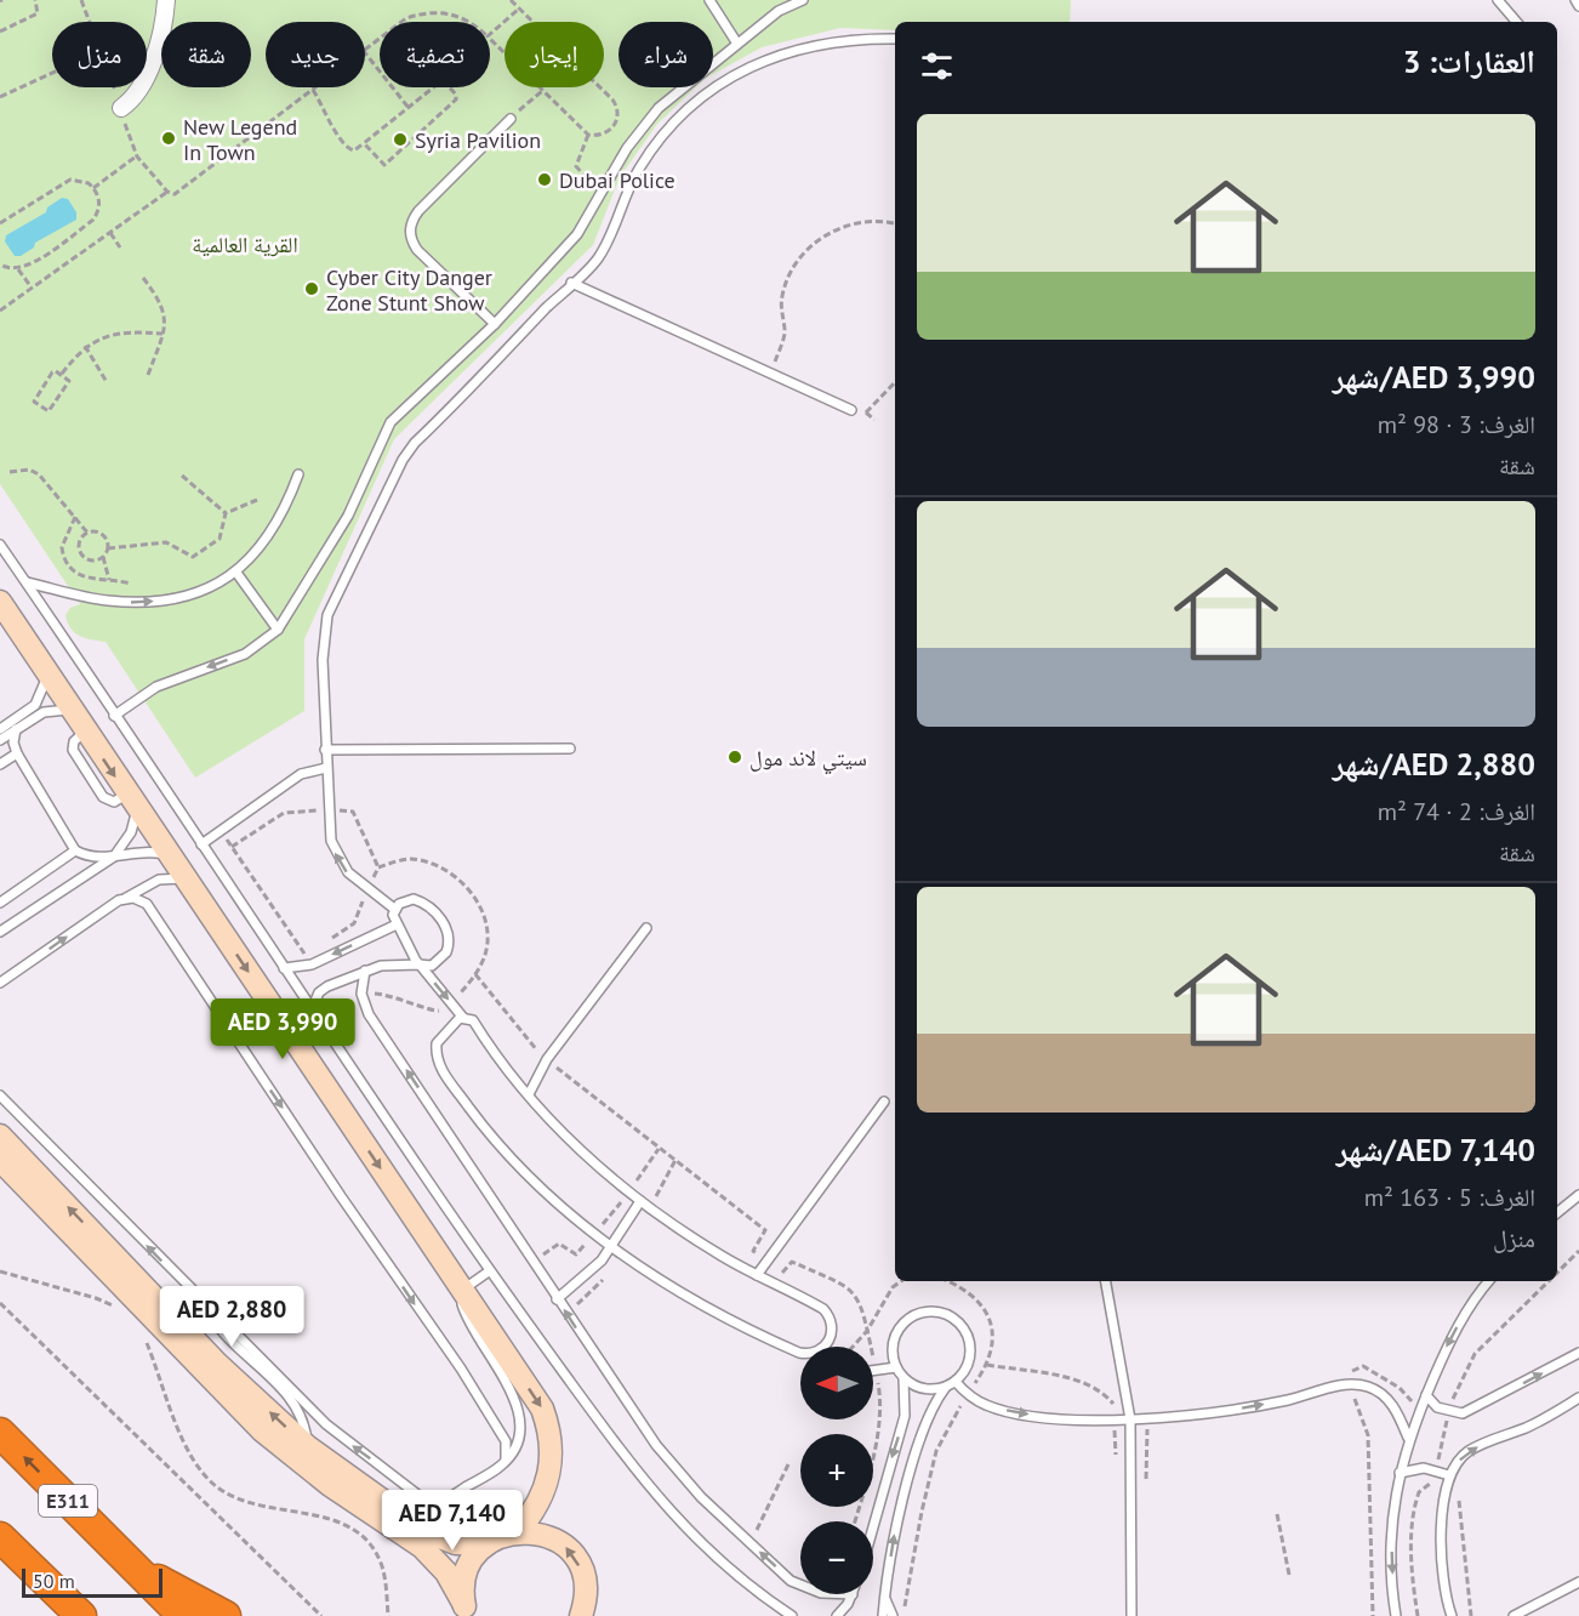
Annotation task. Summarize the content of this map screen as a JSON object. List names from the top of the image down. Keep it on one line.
{"streets":{"highway":["E311"]},"parks":["القرية العالمية"],"places":["New Legend In Town","Syria Pavilion","Dubai Police","Cyber City Danger Zone Stunt Show","سيتي لاند مول"],"scale_bar":"50 m","north":"left","page":{"chip":["شراء","إيجار","تصفية","جديد","شقة","منزل"],"heading":"العقارات: 3","list":[{"name":"AED 3,990/شهر","note":"الغرف: 3 · 98 m² · شقة"},{"name":"AED 2,880/شهر","note":"الغرف: 2 · 74 m² · شقة"},{"name":"AED 7,140/شهر","note":"الغرف: 5 · 163 m² · منزل"}],"price":["AED 3,990","AED 2,880","AED 7,140"],"map_buttons":["+","−"],"scale":"50 m"}}
